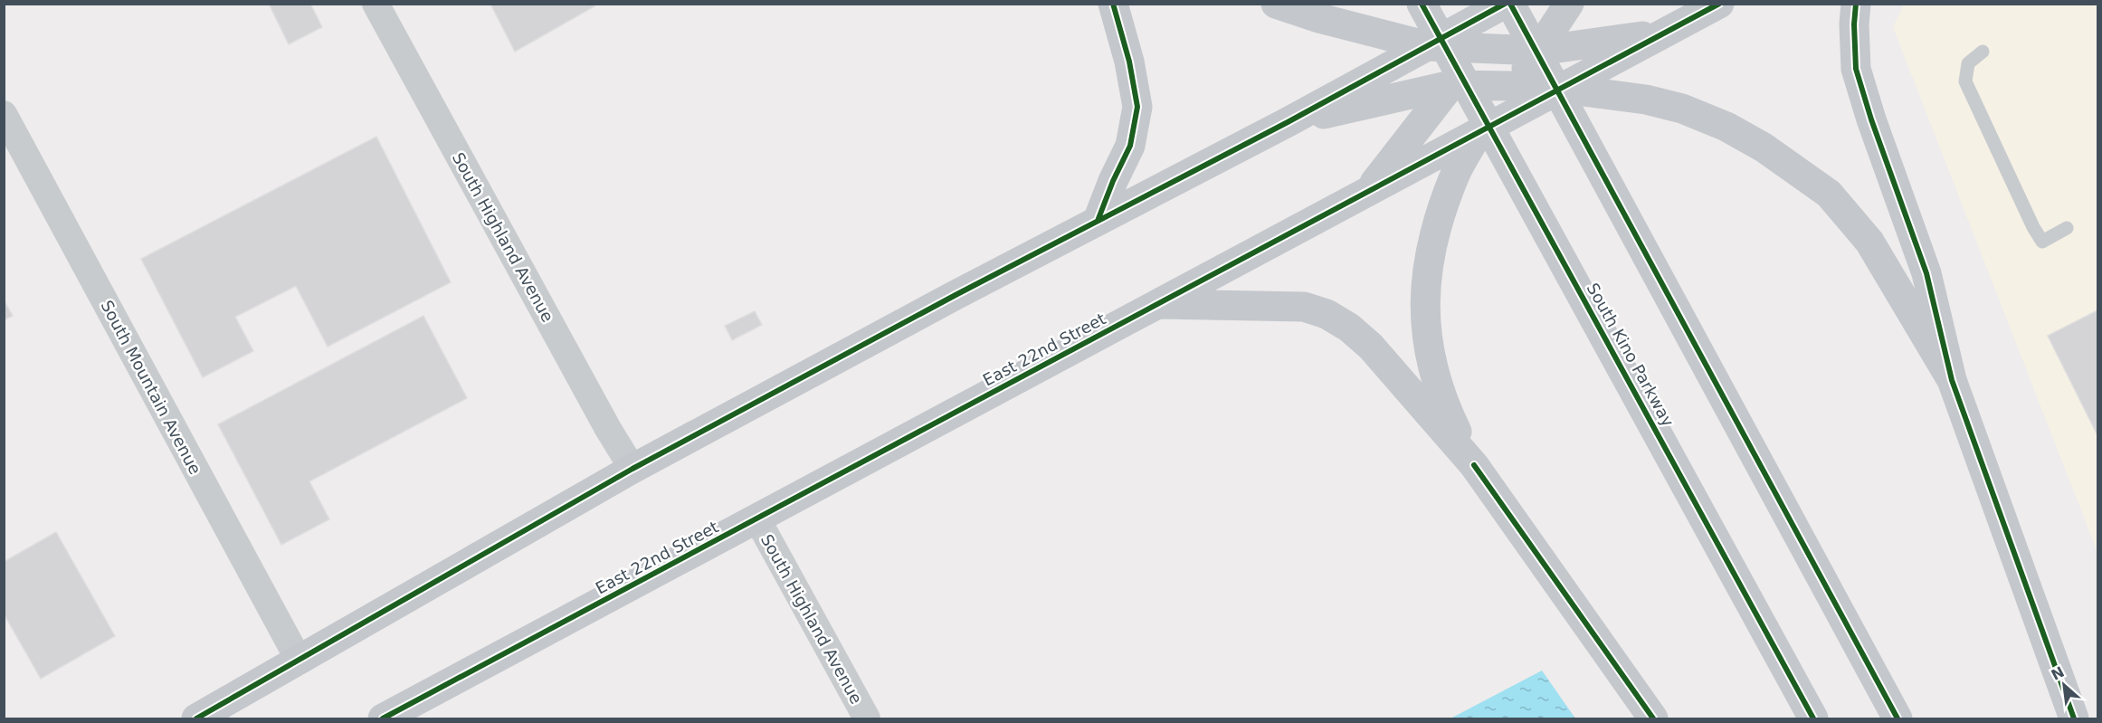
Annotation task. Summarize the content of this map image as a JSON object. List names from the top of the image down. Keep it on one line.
{"streets":{"main road":["East 22nd Street","South Kino Parkway"],"street":["South Highland Avenue","South Mountain Avenue"]},"crossings":[["South Highland Avenue","East 22nd Street"]],"north":"top left"}
